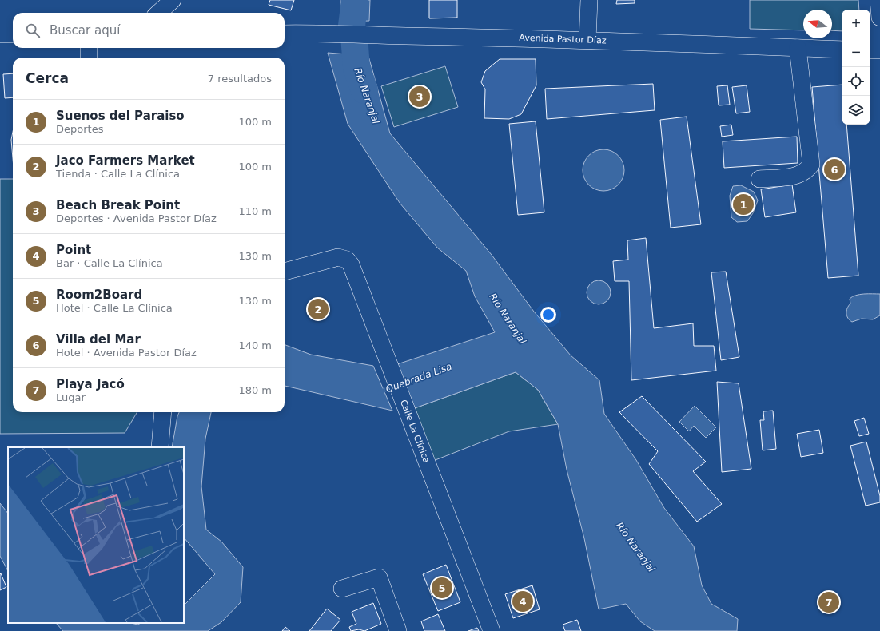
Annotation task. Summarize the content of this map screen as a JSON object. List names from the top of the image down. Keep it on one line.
{"streets":{"street":["Avenida Pastor Díaz","Calle La Clínica"]},"water":["Río Naranjal","Quebrada Lisa"],"north":"left","page":{"map_buttons":["+","−"],"search":"Buscar aquí","heading":["Cerca","7 resultados"],"pins":["3","6","1","2","5","4","7"],"list":[{"mark":"1","name":"Suenos del Paraiso","note":"Deportes","value":"100 m"},{"mark":"2","name":"Jaco Farmers Market","note":"Tienda · Calle La Clínica","value":"100 m"},{"mark":"3","name":"Beach Break Point","note":"Deportes · Avenida Pastor Díaz","value":"110 m"},{"mark":"4","name":"Point","note":"Bar · Calle La Clínica","value":"130 m"},{"mark":"5","name":"Room2Board","note":"Hotel · Calle La Clínica","value":"130 m"},{"mark":"6","name":"Villa del Mar","note":"Hotel · Avenida Pastor Díaz","value":"140 m"},{"mark":"7","name":"Playa Jacó","note":"Lugar","value":"180 m"}]}}
